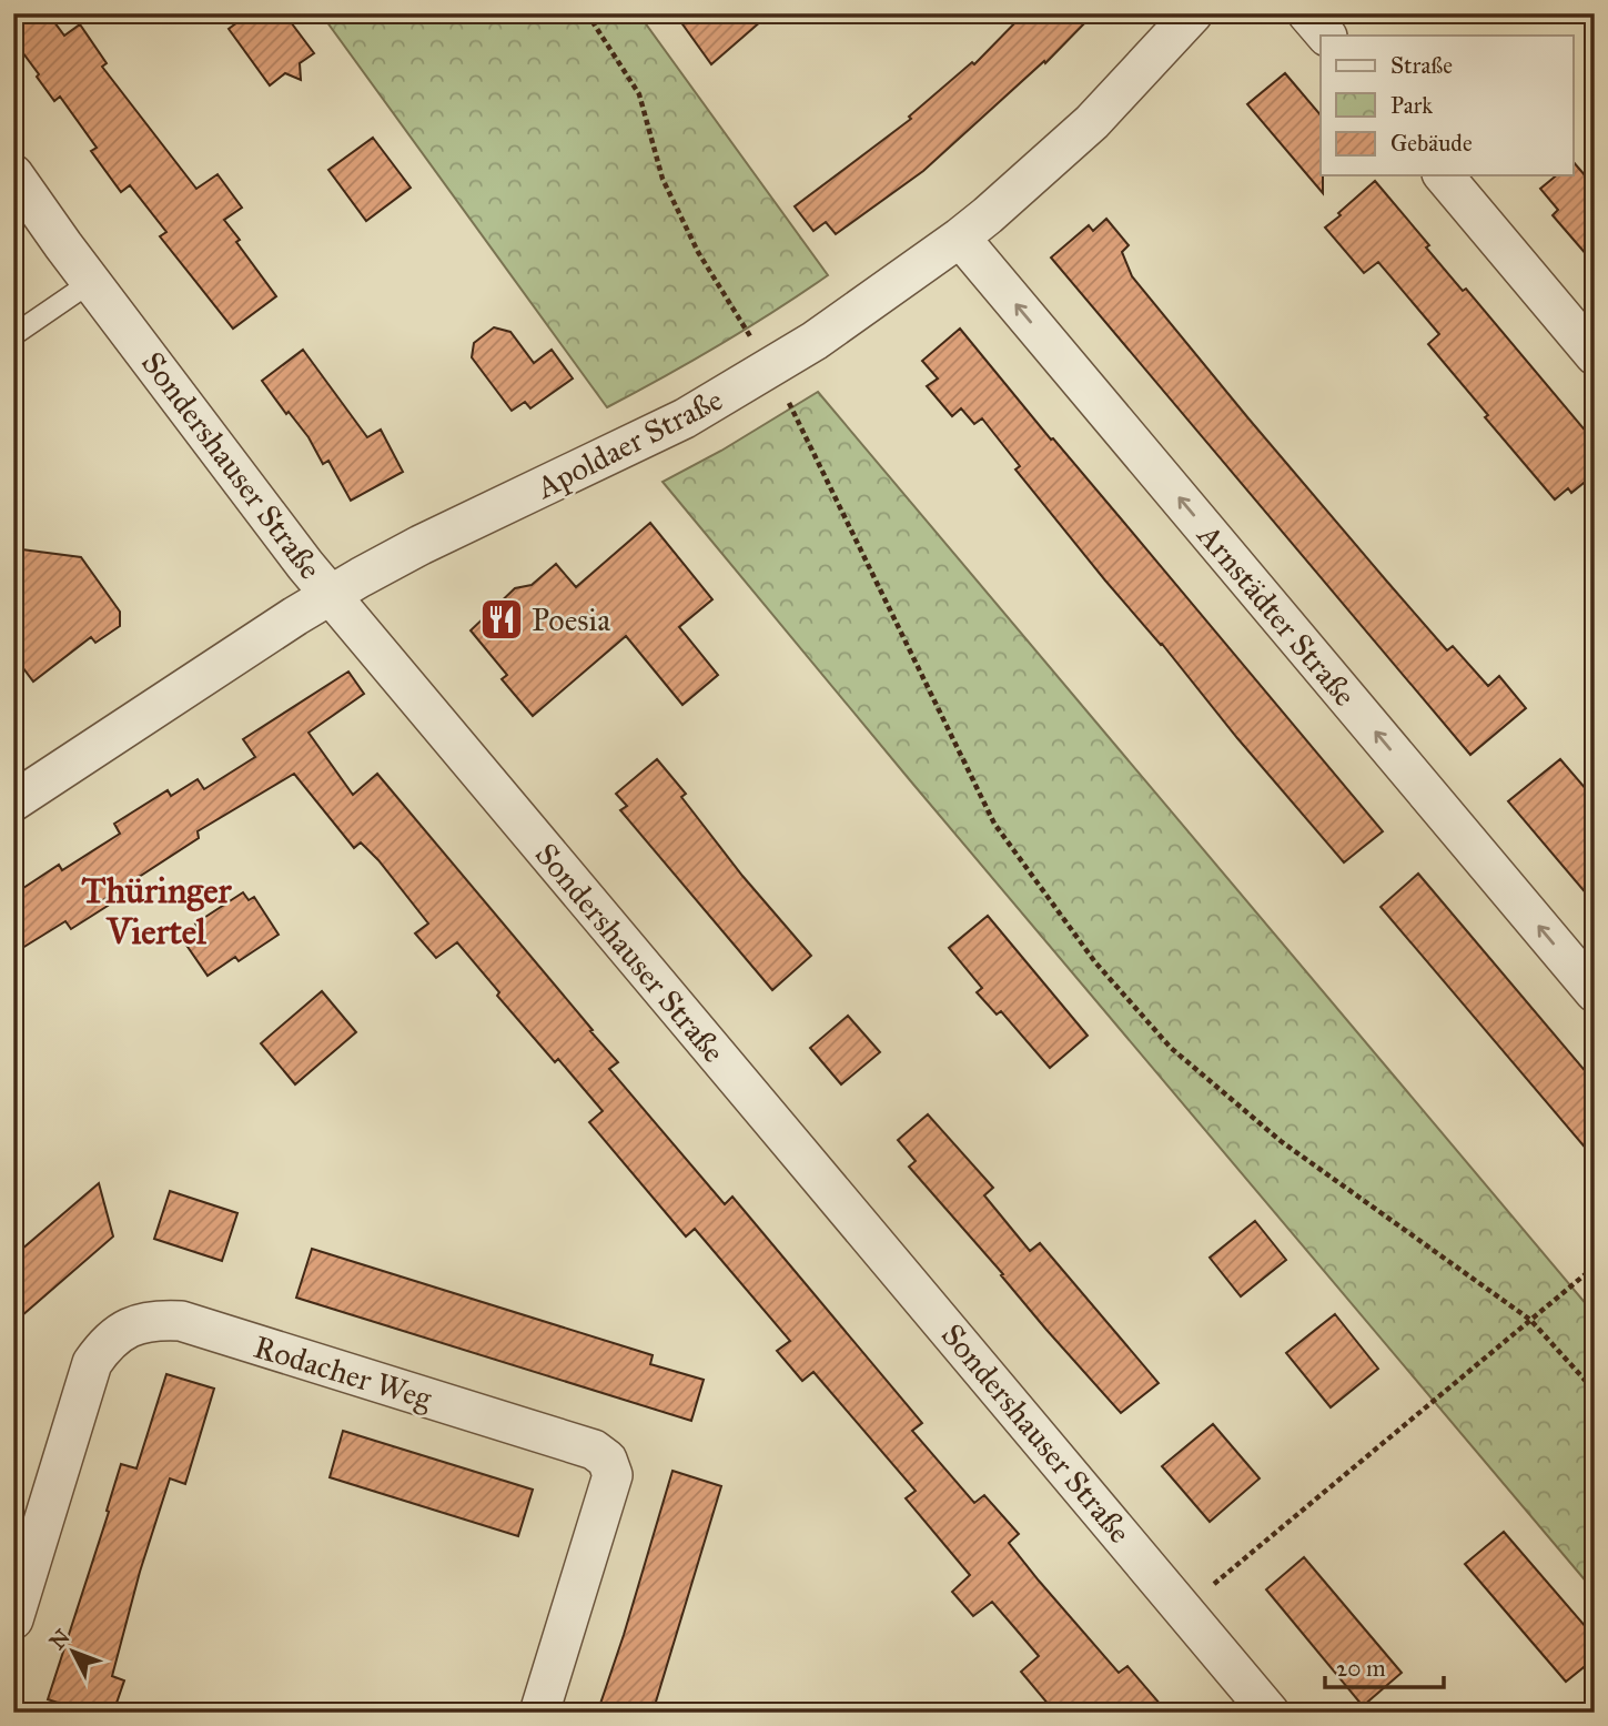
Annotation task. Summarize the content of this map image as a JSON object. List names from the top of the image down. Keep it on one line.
{"streets":{"street":["Apoldaer Straße","Sondershauser Straße","Arnstädter Straße","Rodacher Weg"]},"crossings":[["Apoldaer Straße","Sondershauser Straße"],["Apoldaer Straße","Arnstädter Straße"]],"one_way":["Arnstädter Straße"],"districts":["Thüringer Viertel"],"places":{"restaurant":["Poesia"]},"legend":["Straße","Park","Gebäude"],"scale_bar":"20 m","north":"top left"}
